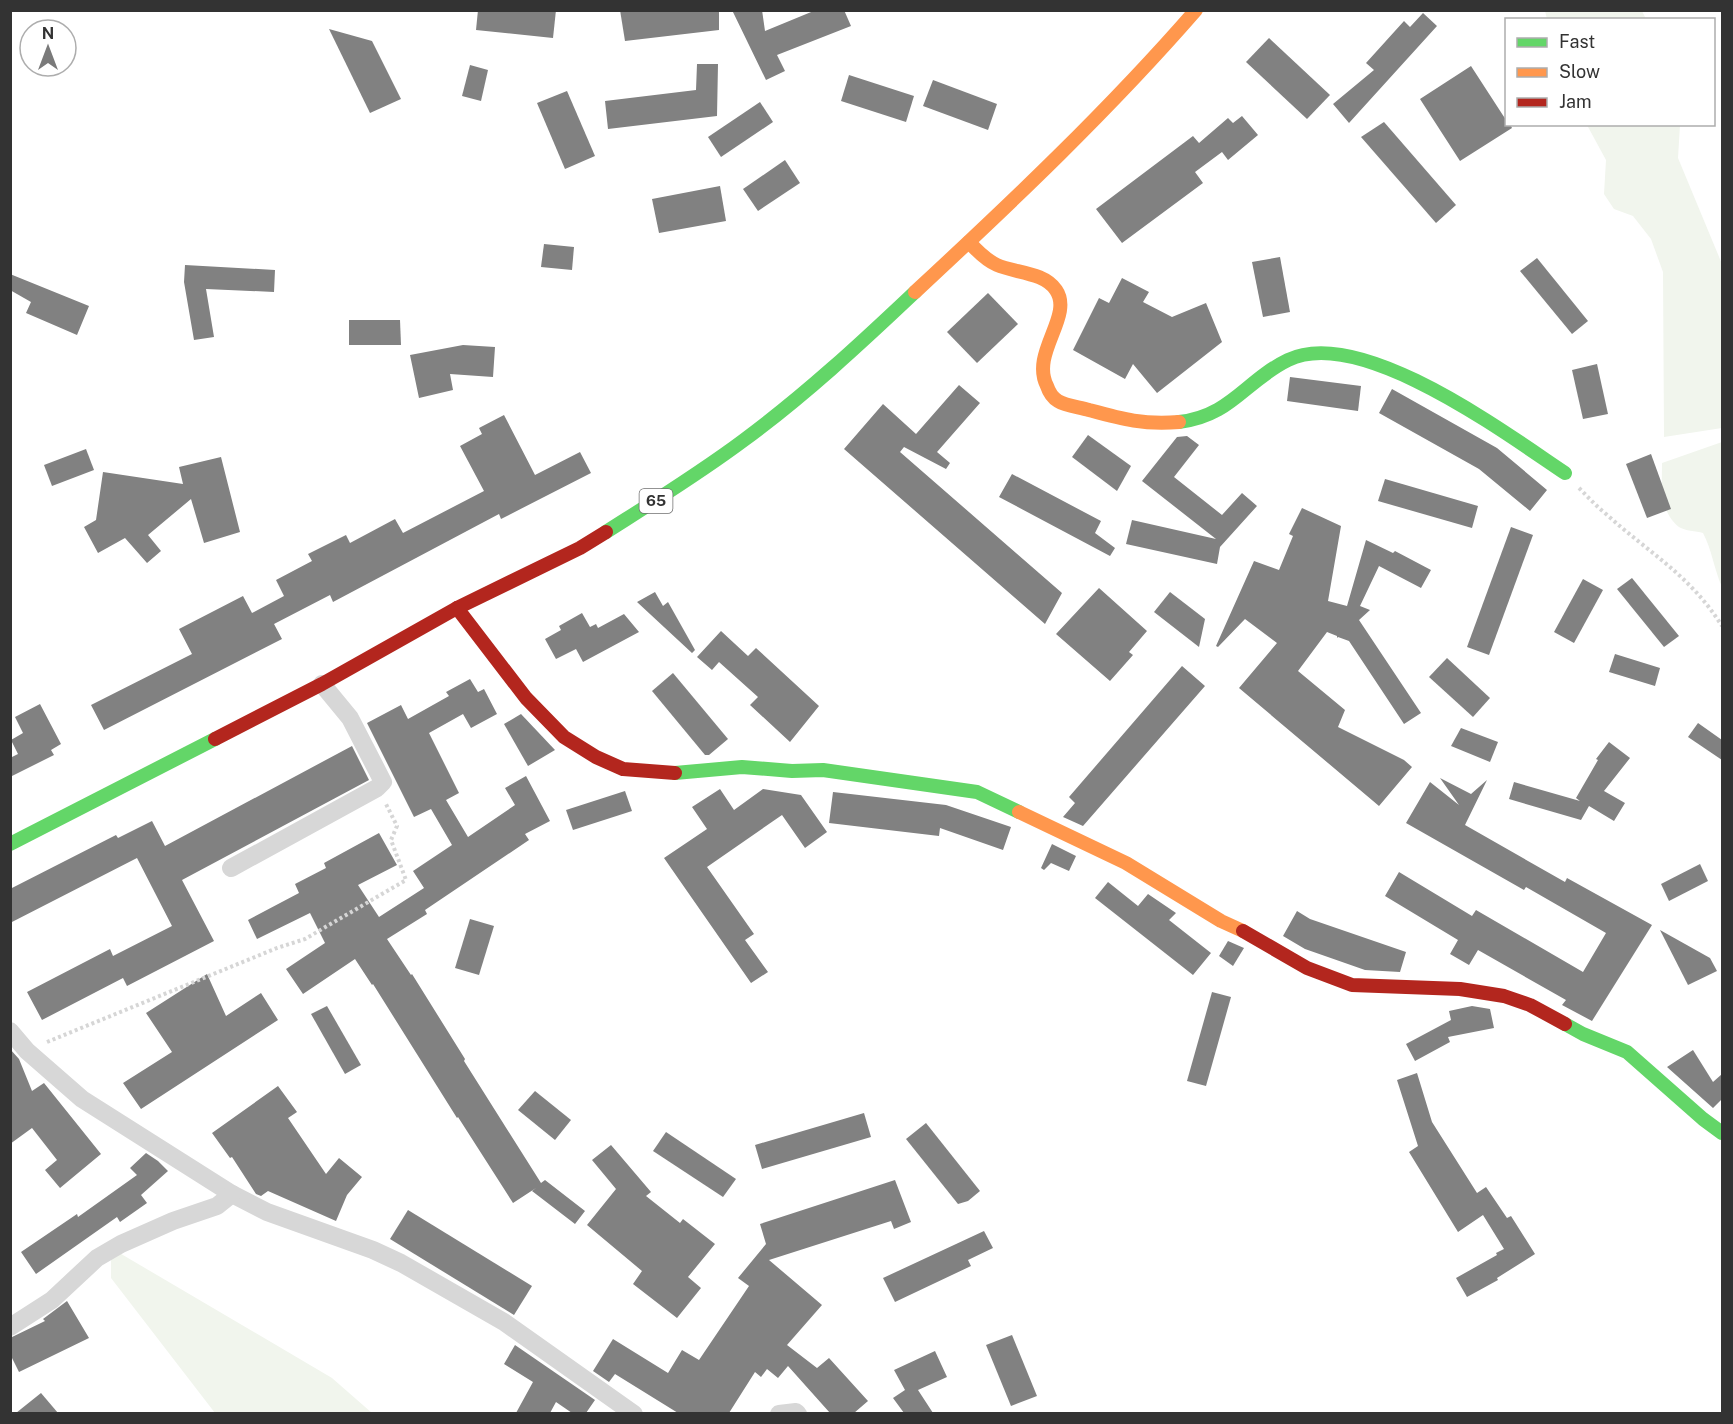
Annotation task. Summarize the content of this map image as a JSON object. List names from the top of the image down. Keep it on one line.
{"streets":{"street":["65"]},"legend":["Fast","Slow","Jam"],"north":"top"}
